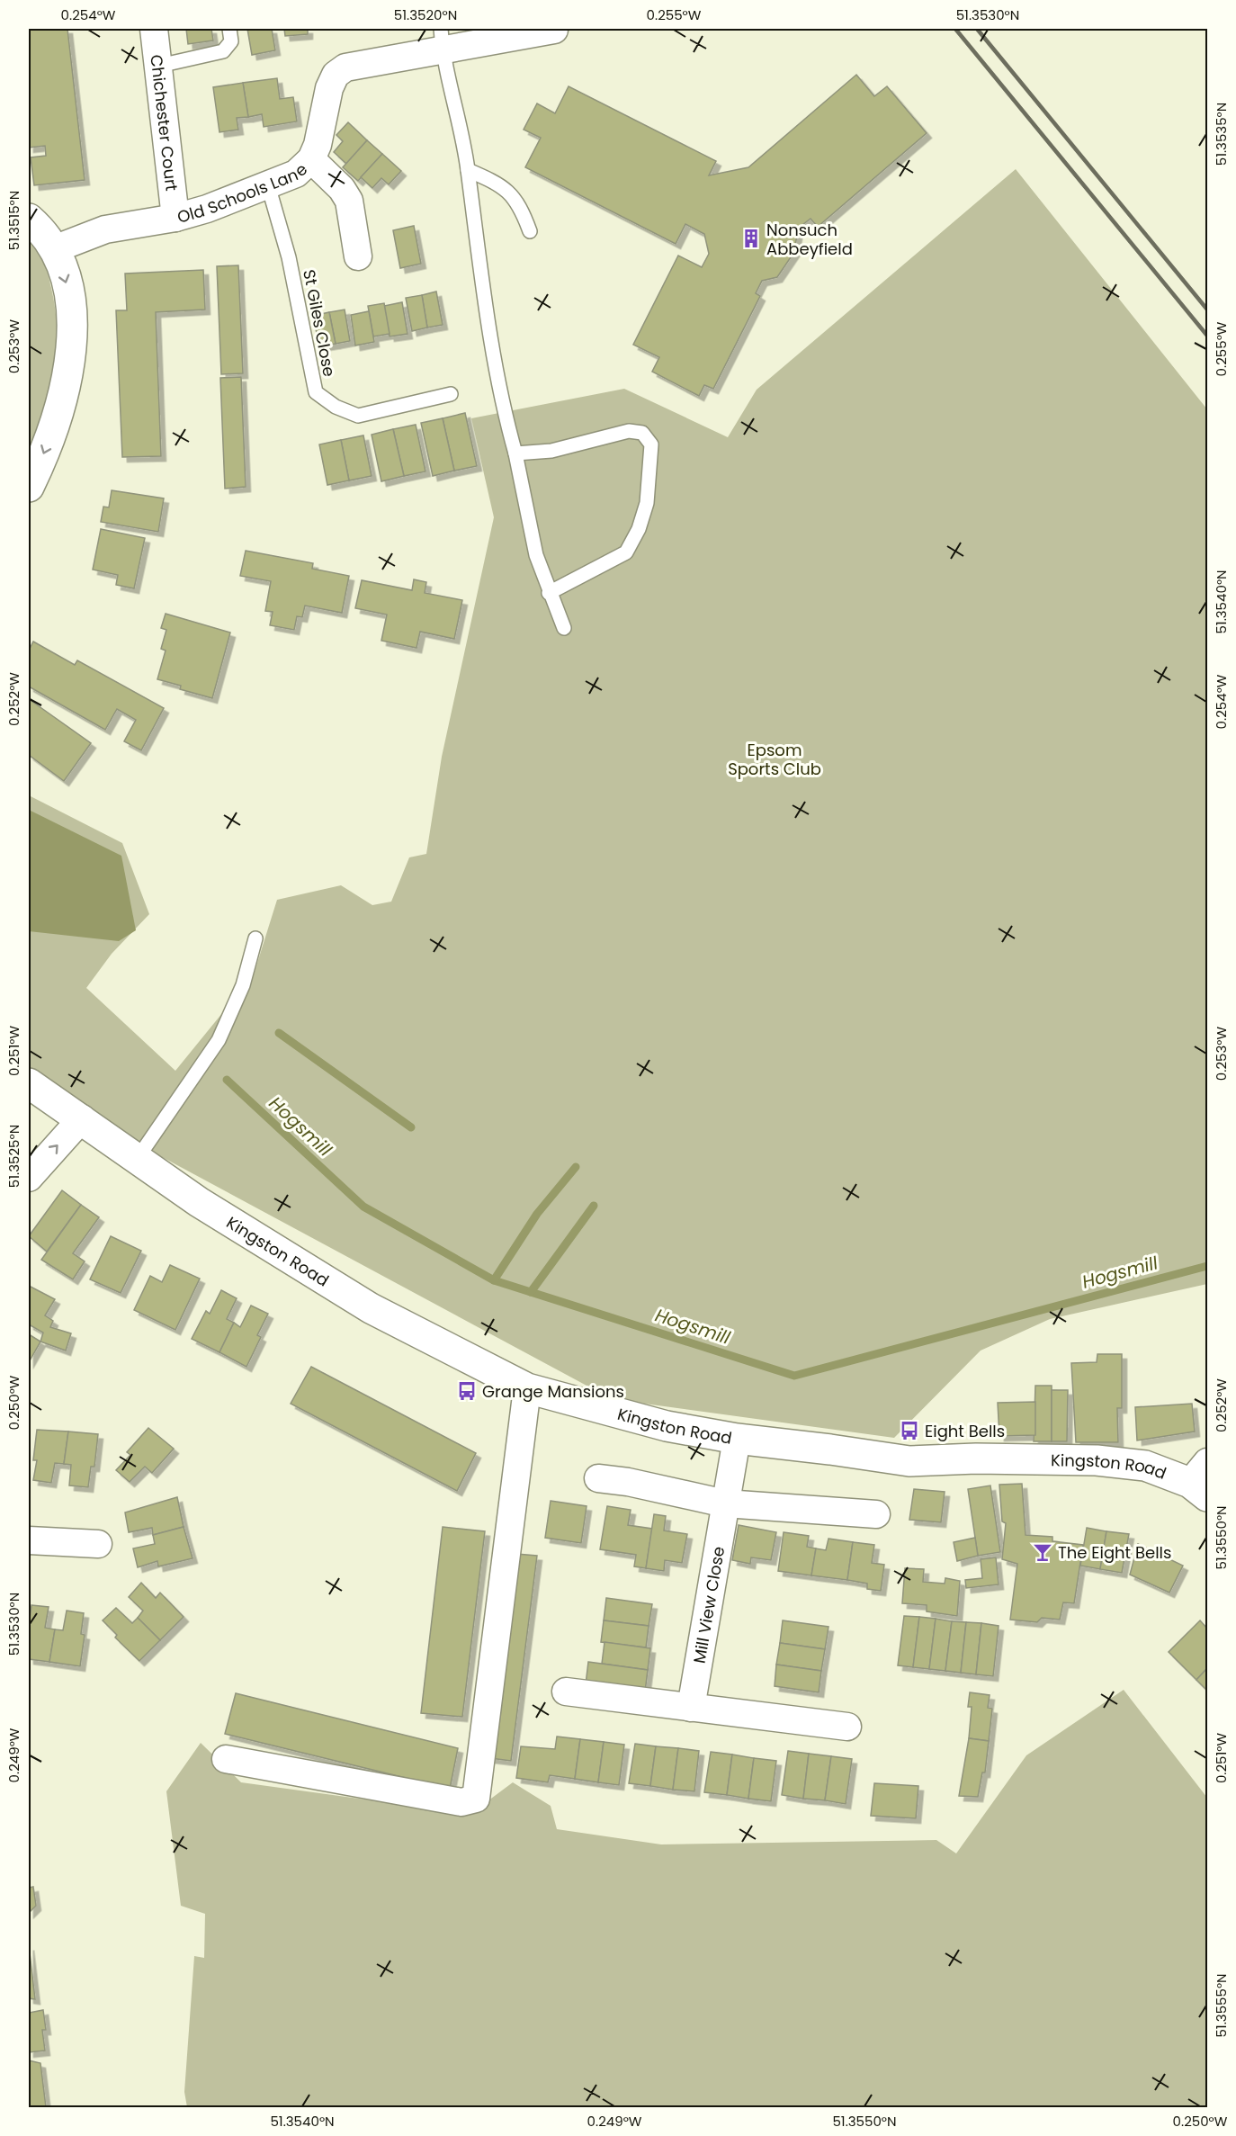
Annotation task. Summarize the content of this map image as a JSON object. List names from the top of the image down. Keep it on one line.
{"streets":{"street":["Chichester Court","Old Schools Lane","Kingston Road","Mill View Close"],"lane":["St Giles Close"]},"crossings":[["Chichester Court","Old Schools Lane"],["Old Schools Lane","St Giles Close"],["Kingston Road","Mill View Close"]],"water":["Hogsmill"],"parks":["Epsom Sports Club"],"places":{"building":["Nonsuch Abbeyfield"],"bus stop":["Grange Mansions","Eight Bells"],"bar":["The Eight Bells"]},"coordinates":["0.254°W","51.3520°N","0.255°W","51.3530°N","51.3535°N","51.3515°N","0.253°W","51.3540°N","0.252°W","0.251°W","51.3525°N","0.250°W","51.3550°N","0.249°W","51.3555°N"]}
